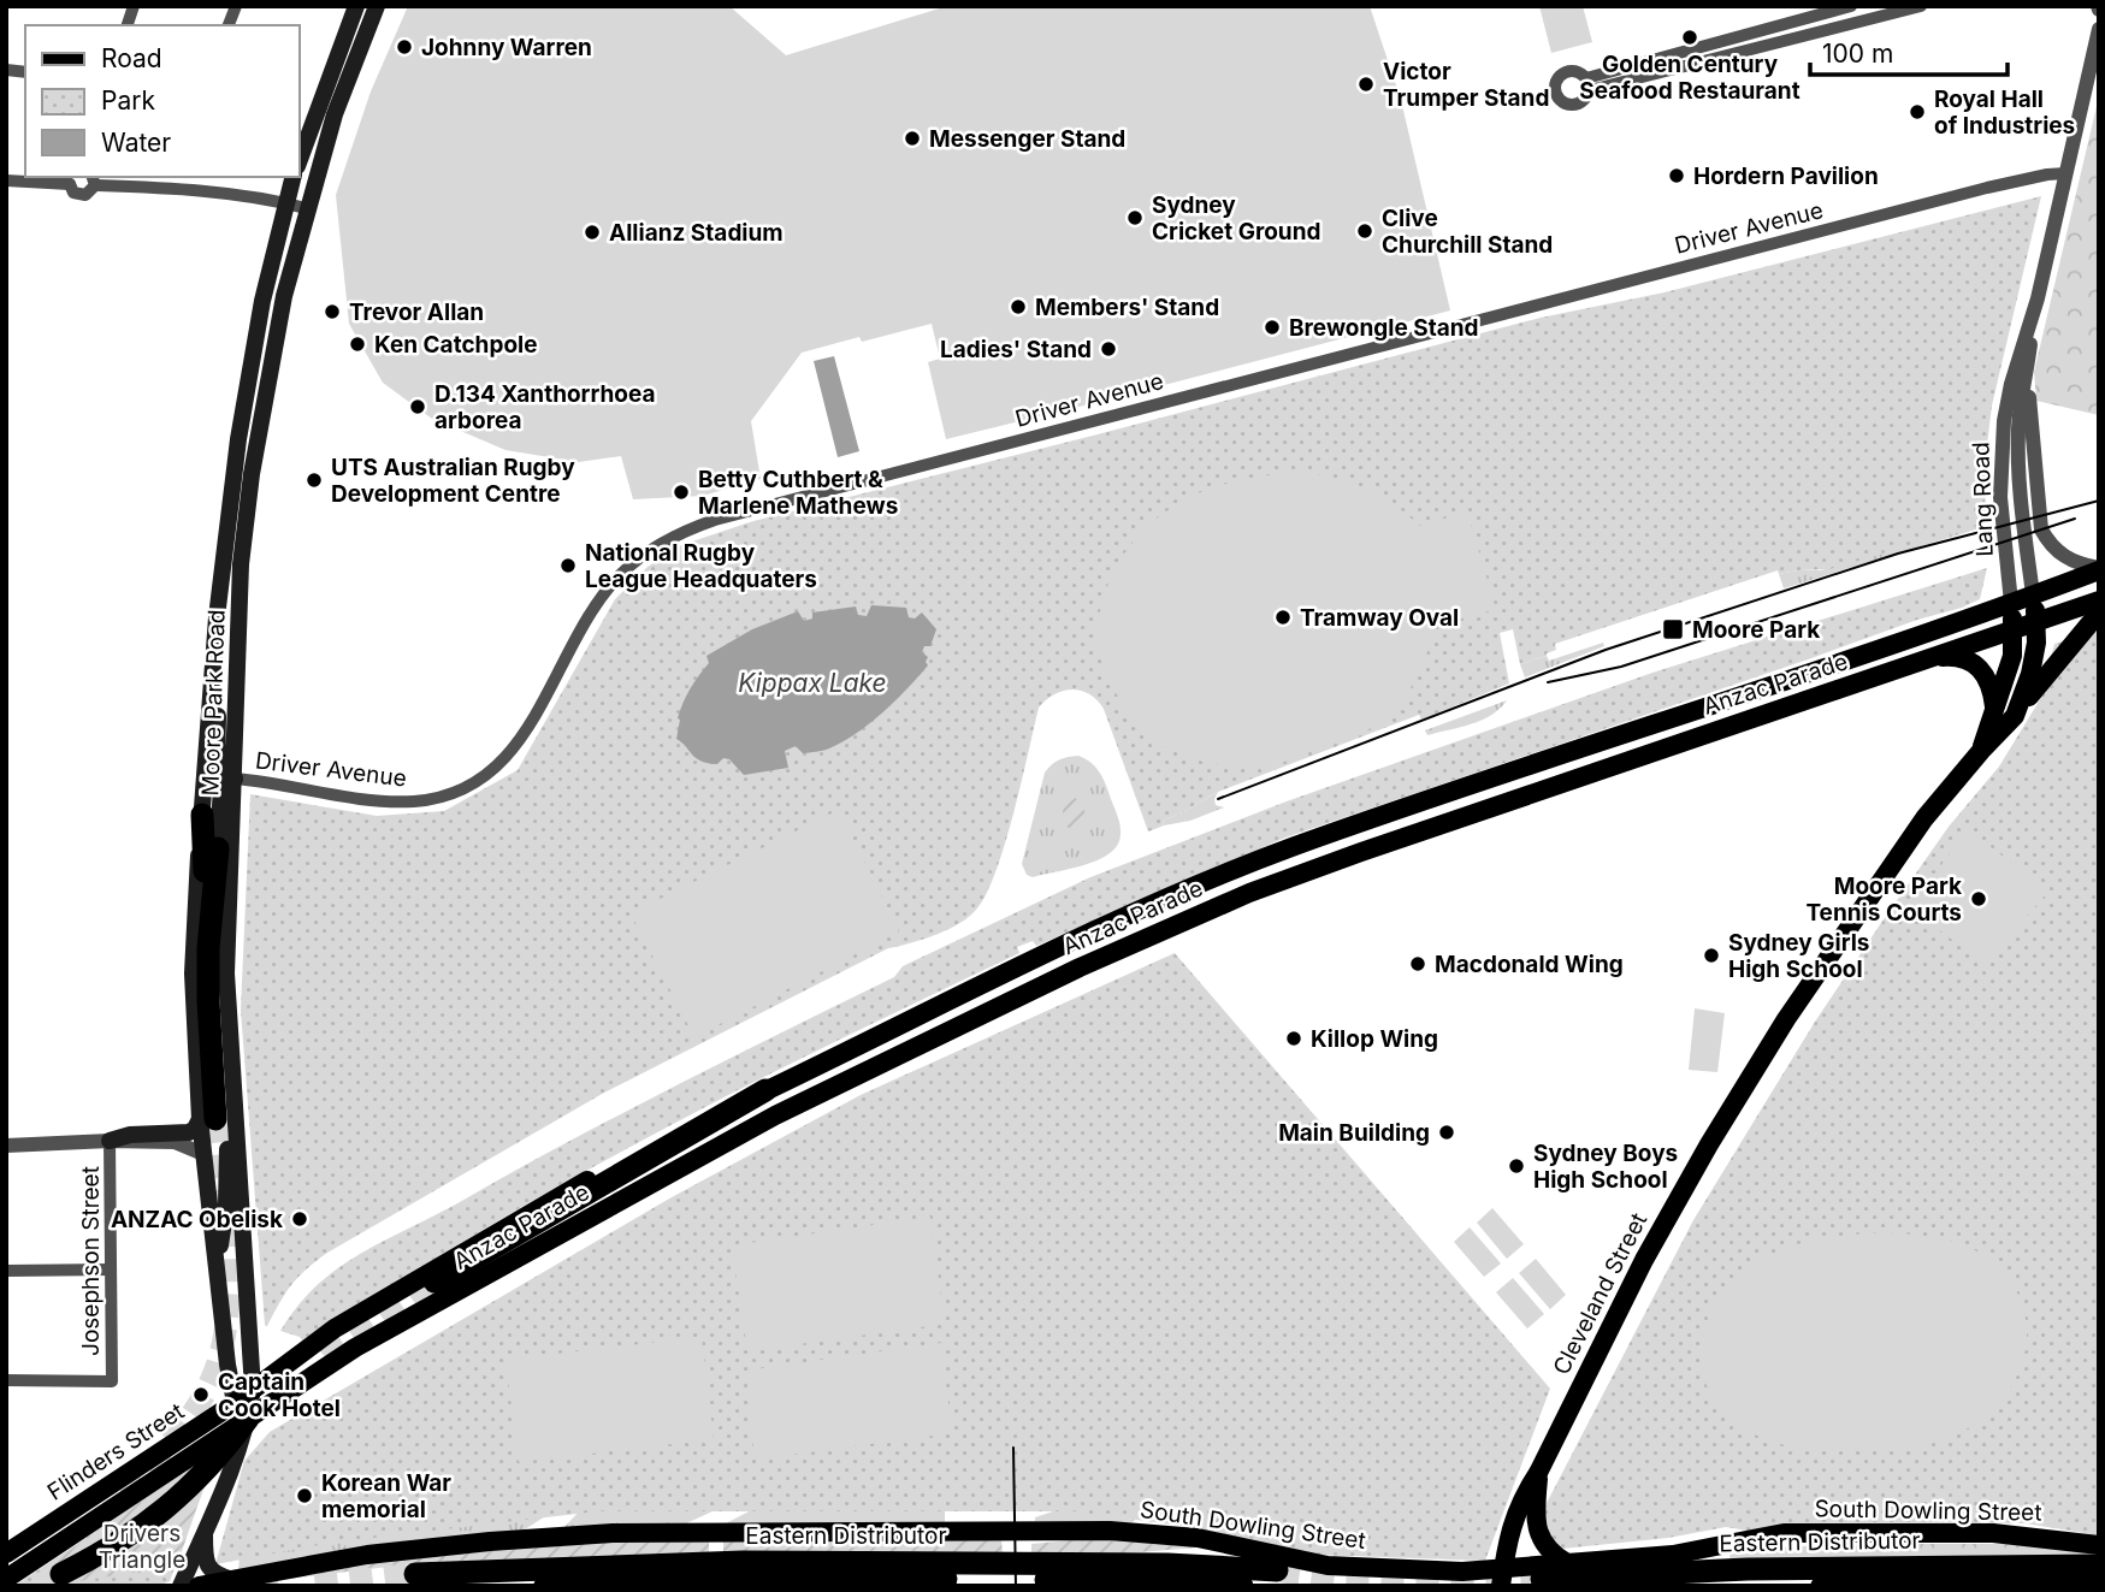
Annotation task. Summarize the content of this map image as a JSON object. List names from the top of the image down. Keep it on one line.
{"streets":{"highway":["Eastern Distributor"],"main road":["Anzac Parade","Moore Park Road","Cleveland Street","Flinders Street","South Dowling Street"],"street":["Driver Avenue","Lang Road","Josephson Street"]},"crossings":[["Driver Avenue","Lang Road"],["Driver Avenue","Moore Park Road"],["Lang Road","Anzac Parade"],["Lang Road","Cleveland Street"],["Anzac Parade","Moore Park Road"],["Anzac Parade","Cleveland Street"],["Anzac Parade","Flinders Street"],["Moore Park Road","Flinders Street"],["Cleveland Street","South Dowling Street"]],"water":["Kippax Lake"],"parks":["Drivers Triangle"],"places":{"other":["Golden Century Seafood Restaurant","Johnny Warren","Victor Trumper Stand","Royal Hall of Industries","Messenger Stand","Hordern Pavilion","Sydney Cricket Ground","Clive Churchill Stand","Allianz Stadium","Members' Stand","Trevor Allan","Brewongle Stand","Ken Catchpole","Ladies' Stand","D.134 Xanthorrhoea arborea","UTS Australian Rugby Development Centre","Betty Cuthbert & Marlene Mathews","National Rugby League Headquaters","Tramway Oval","Moore Park Tennis Courts","Sydney Girls High School","Macdonald Wing","Killop Wing","Main Building","Sydney Boys High School","ANZAC Obelisk","Captain Cook Hotel","Korean War memorial"],"transit":["Moore Park"]},"legend":["Road","Park","Water"],"scale_bar":"100 m"}
